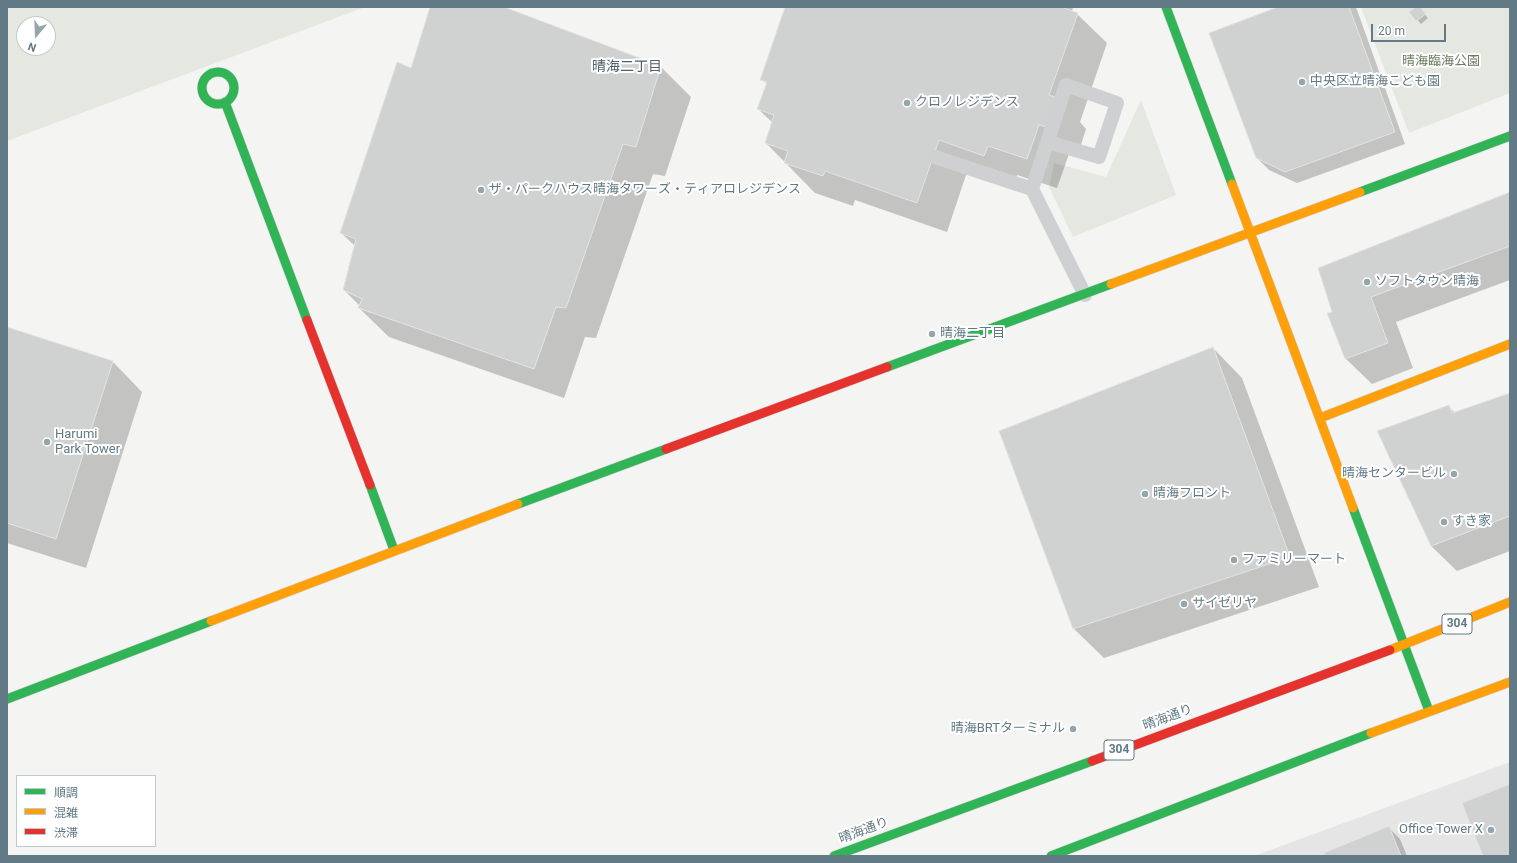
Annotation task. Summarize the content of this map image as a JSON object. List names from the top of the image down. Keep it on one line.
{"streets":{"street":["304","晴海通り"]},"districts":["晴海二丁目"],"parks":["晴海臨海公園"],"places":["中央区立晴海こども園","クロノレジデンス","ザ・パークハウス晴海タワーズ・ティアロレジデンス","ソフトタウン晴海","晴海二丁目","Harumi Park Tower","晴海センタービル","晴海フロント","すき家","ファミリーマート","サイゼリヤ","晴海BRTターミナル","Office Tower X"],"legend":["順調","混雑","渋滞"],"scale_bar":"20 m","north":"bottom"}
